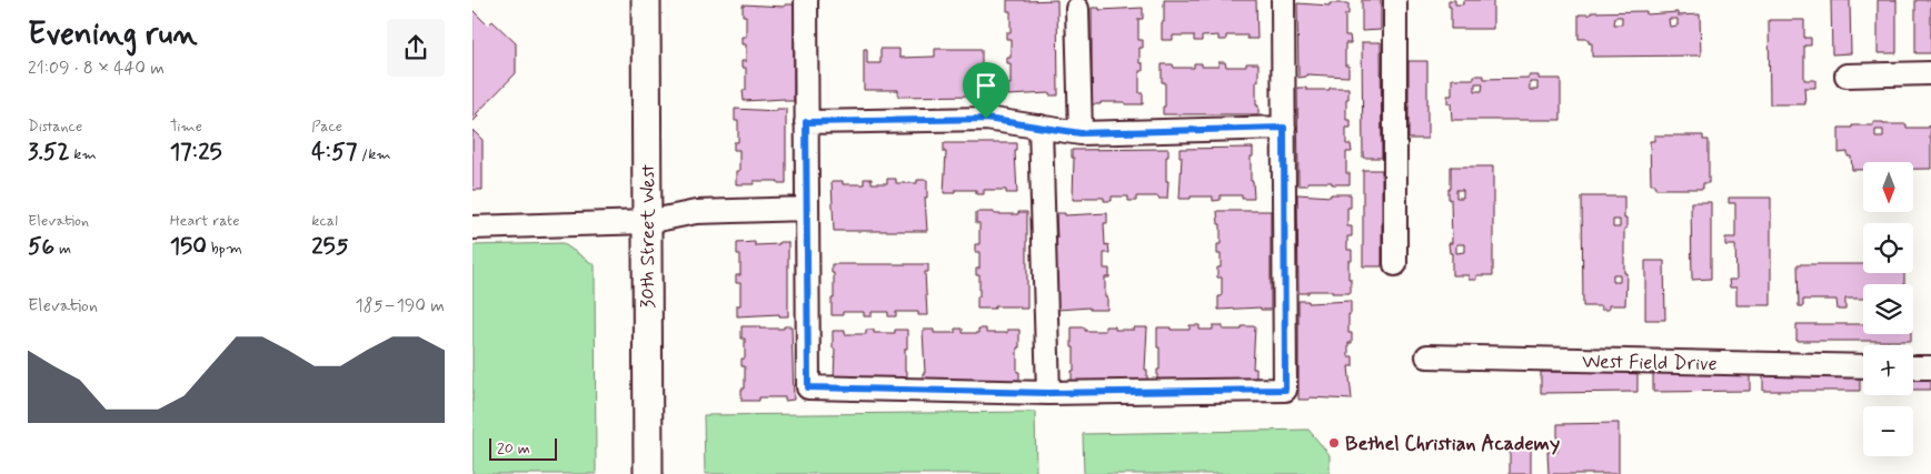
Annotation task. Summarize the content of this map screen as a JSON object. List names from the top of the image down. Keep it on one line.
{"streets":{"main road":["30th Street West"],"street":["West Field Drive"]},"places":["Bethel Christian Academy"],"scale_bar":"20 m","north":"bottom","page":{"heading":["Evening run","21:09 · 8 × 440 m"],"stats":[["Distance","3.52 km"],["Time","17:25"],["Pace","4:57 /km"],["Elevation","56 m"],["Heart rate","150 bpm"],["kcal","255"]],"map_buttons":["+","−"],"chart":["Elevation","185–190 m"],"scale":"20 m"}}
